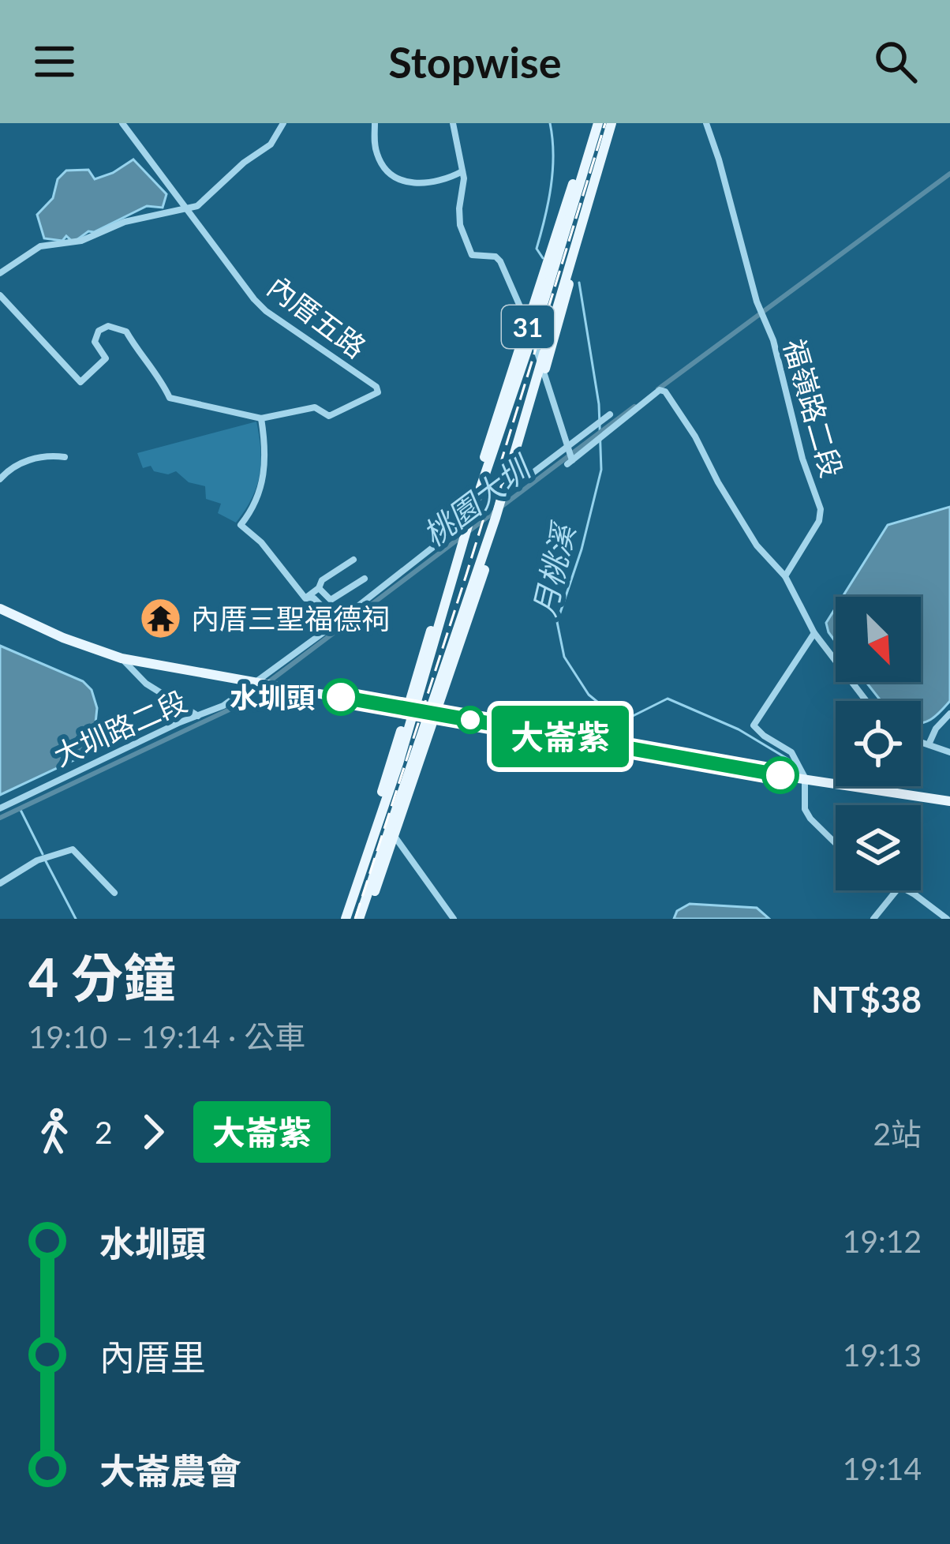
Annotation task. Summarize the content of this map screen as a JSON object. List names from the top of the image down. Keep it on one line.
{"streets":{"main road":["31"],"street":["內厝五路","福嶺路二段","大圳路二段"]},"crossings":[["31","大圳路二段"]],"water":["桃園大圳","月桃溪"],"places":{"temple":["內厝三聖福德祠"],"other":["水圳頭"]},"lines":["bus line 大崙紫"],"north":"bottom right","page":{"header":"Stopwise","on_map":"大崙紫","heading":["4 分鐘","19:10 – 19:14 · 公車","NT$38"],"legs":["2","大崙紫","2站"],"list":[{"name":"水圳頭","value":"19:12"},{"name":"內厝里","value":"19:13"},{"name":"大崙農會","value":"19:14"}]}}
